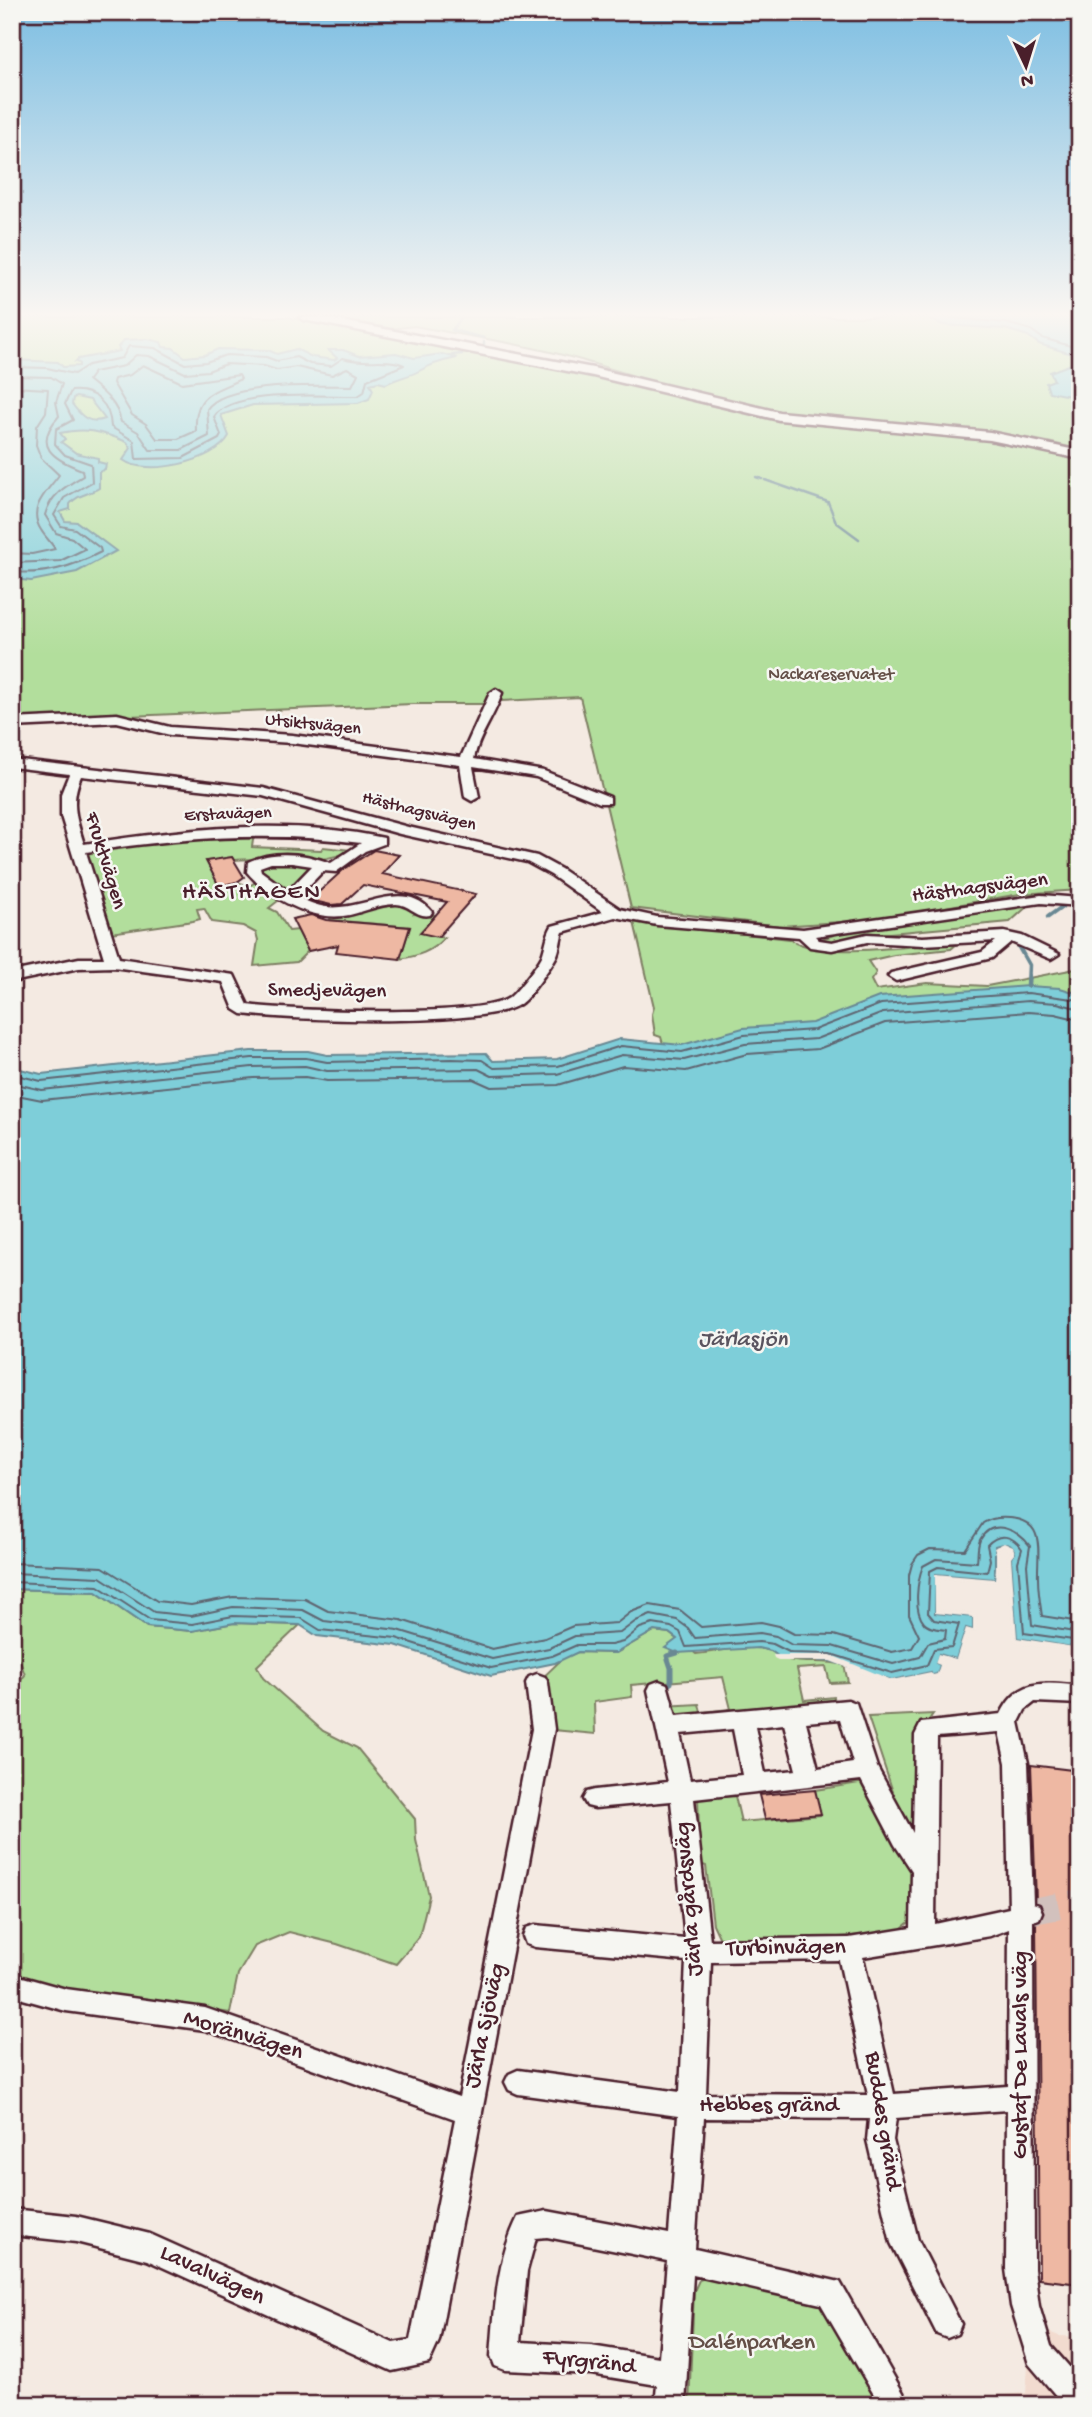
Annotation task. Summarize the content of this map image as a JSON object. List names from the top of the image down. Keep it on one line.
{"streets":{"street":["Utsiktsvägen","Hästhagsvägen","Erstavägen","Fruktvägen","Smedjevägen","Järla gårdsväg","Turbinvägen","Järla Sjöväg","Moränvägen","Gustaf De Lavals väg","Hebbes gränd","Buddes gränd","Lavalvägen","Fyrgränd"]},"crossings":[["Hästhagsvägen","Fruktvägen"],["Hästhagsvägen","Smedjevägen"],["Erstavägen","Fruktvägen"],["Fruktvägen","Smedjevägen"],["Järla gårdsväg","Turbinvägen"],["Järla gårdsväg","Hebbes gränd"],["Järla gårdsväg","Fyrgränd"],["Turbinvägen","Gustaf De Lavals väg"],["Turbinvägen","Buddes gränd"],["Järla Sjöväg","Moränvägen"],["Järla Sjöväg","Lavalvägen"],["Gustaf De Lavals väg","Hebbes gränd"],["Hebbes gränd","Buddes gränd"]],"districts":["HÄSTHAGEN"],"water":["Järlasjön"],"parks":["Nackareservatet","Dalénparken"],"north":"bottom"}
